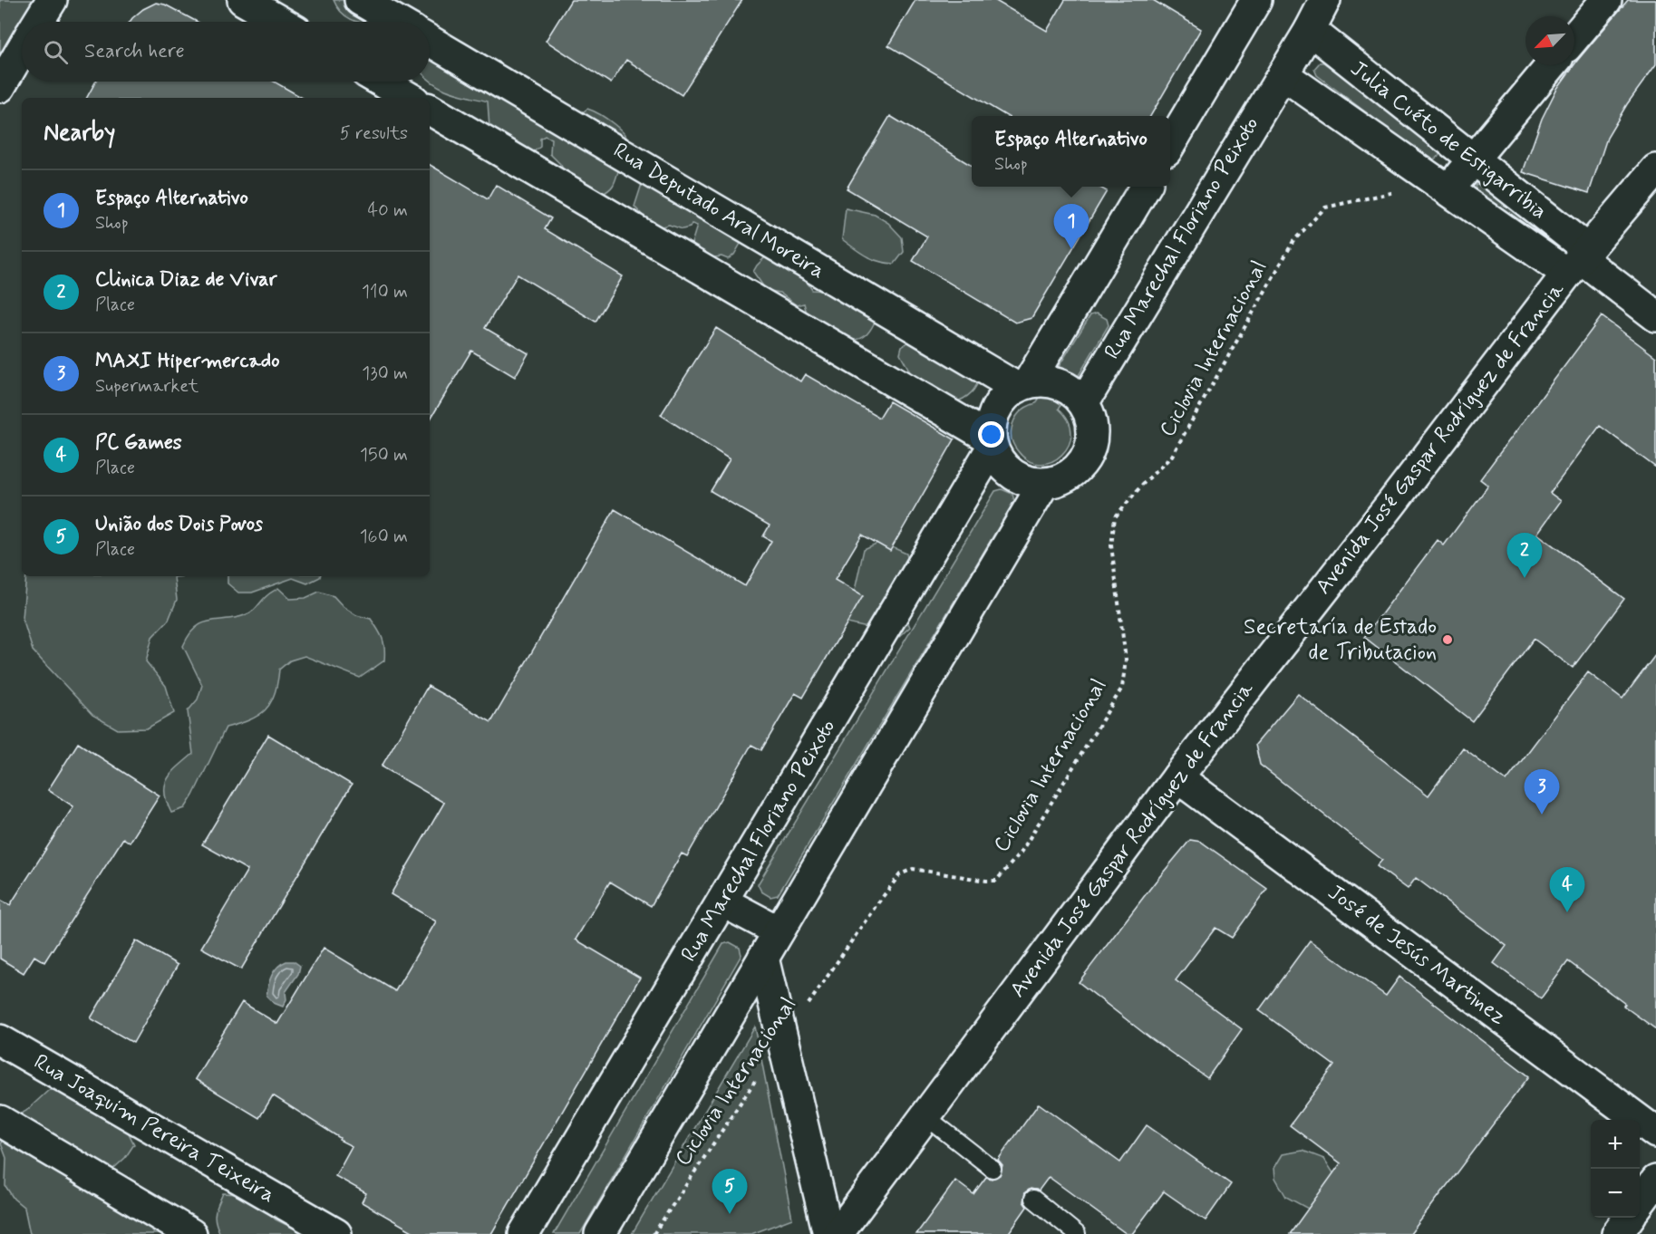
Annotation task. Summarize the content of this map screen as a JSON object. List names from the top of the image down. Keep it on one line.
{"streets":{"main road":["Julia Cuéto de Estigarribia","Rua Deputado Aral Moreira","Rua Marechal Floriano Peixoto","Avenida José Gaspar Rodríguez de Francia","José de Jesús Martinez","Rua Joaquim Pereira Teixeira"],"path":["Ciclovia Internacional"]},"crossings":[["Julia Cuéto de Estigarribia","Rua Marechal Floriano Peixoto"],["Julia Cuéto de Estigarribia","Ciclovia Internacional"],["Julia Cuéto de Estigarribia","Avenida José Gaspar Rodríguez de Francia"],["Rua Deputado Aral Moreira","Rua Marechal Floriano Peixoto"],["Avenida José Gaspar Rodríguez de Francia","José de Jesús Martinez"]],"places":["Secretaría de Estado de Tributacion"],"north":"bottom left","page":{"search":"Search here","heading":["Nearby","5 results"],"popup":["Espaço Alternativo","Shop"],"list":[{"mark":"1","name":"Espaço Alternativo","note":"Shop","value":"40 m"},{"mark":"2","name":"Clinica Diaz de Vivar","note":"Place","value":"110 m"},{"mark":"3","name":"MAXI Hipermercado","note":"Supermarket","value":"130 m"},{"mark":"4","name":"PC Games","note":"Place","value":"150 m"},{"mark":"5","name":"União dos Dois Povos","note":"Place","value":"160 m"}],"pins":["1","2","3","4","5"],"map_buttons":["+","−"]}}
